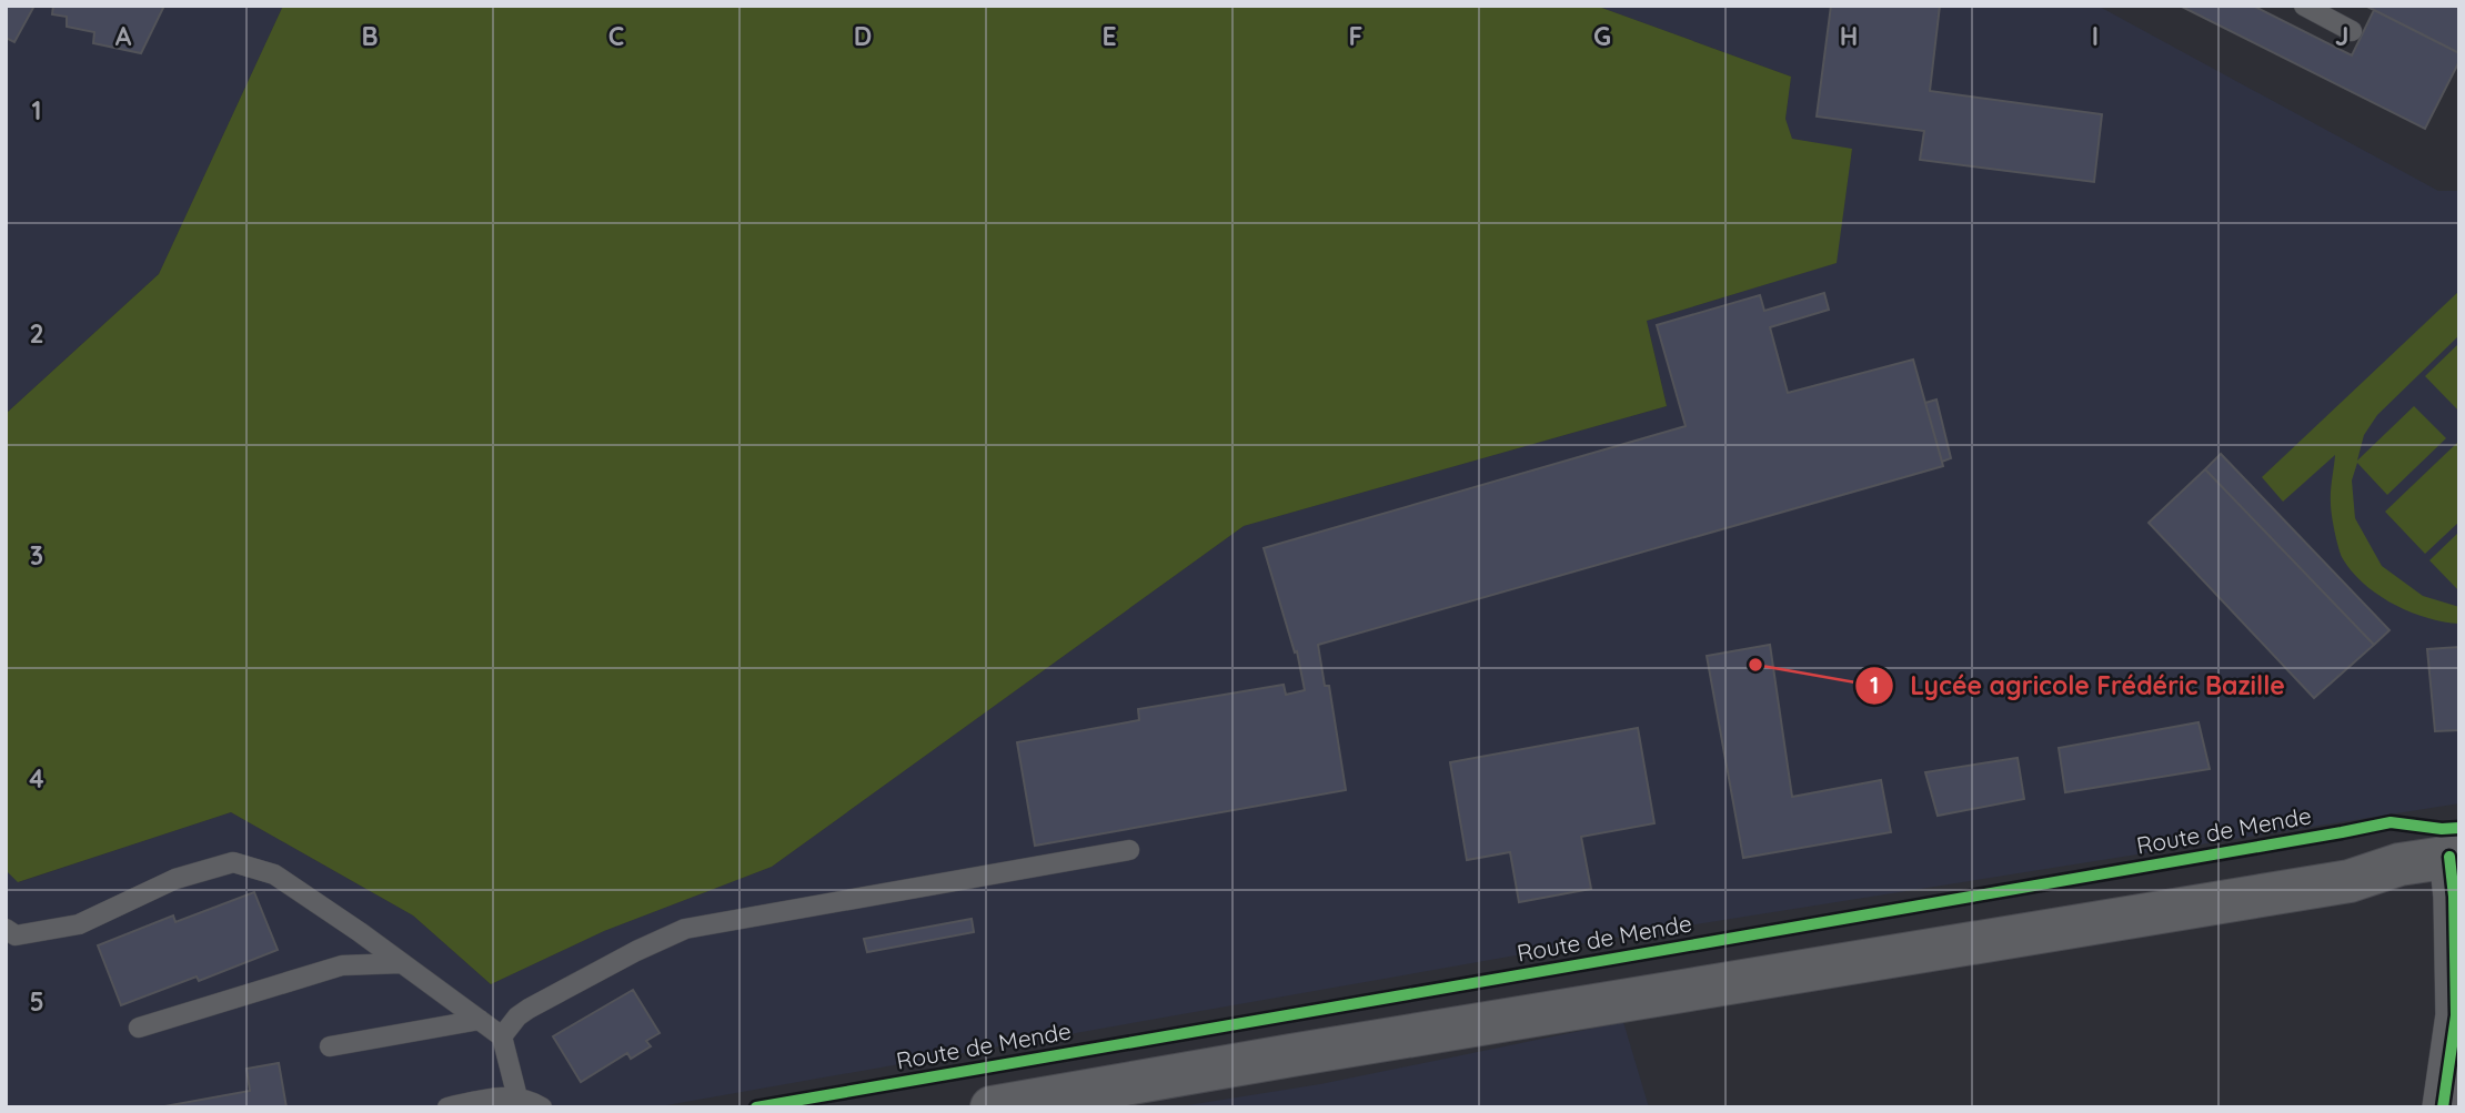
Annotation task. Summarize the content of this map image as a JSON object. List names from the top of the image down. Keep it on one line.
{"streets":{"cycle path":["Route de Mende"]},"places":["Lycée agricole Frédéric Bazille"],"grid":{"columns":["A","B","C","D","E","F","G","H","I","J"],"rows":["1","2","3","4","5"]}}
